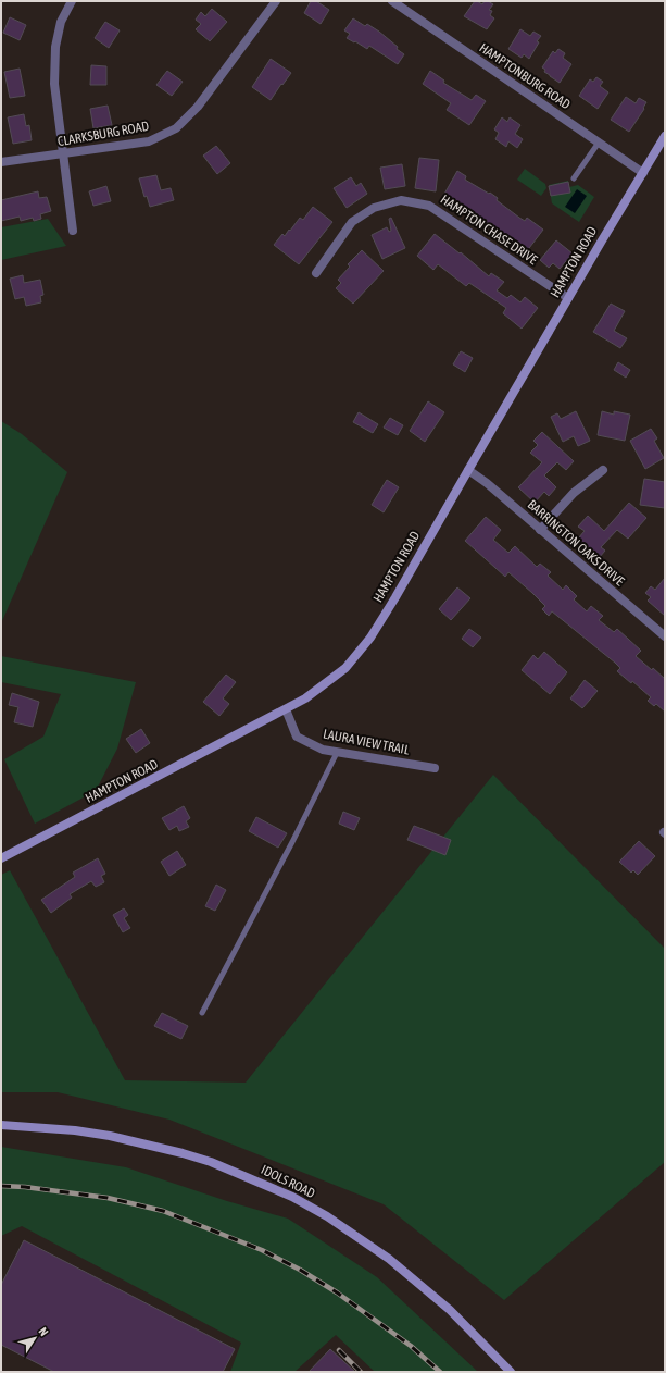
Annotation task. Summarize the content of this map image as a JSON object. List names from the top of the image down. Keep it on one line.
{"streets":{"main road":["HAMPTON ROAD","IDOLS ROAD"],"street":["HAMPTONBURG ROAD","CLARKSBURG ROAD","HAMPTON CHASE DRIVE","BARRINGTON OAKS DRIVE","LAURA VIEW TRAIL"]},"crossings":[["HAMPTONBURG ROAD","HAMPTON ROAD"],["HAMPTON CHASE DRIVE","HAMPTON ROAD"],["HAMPTON ROAD","BARRINGTON OAKS DRIVE"],["HAMPTON ROAD","LAURA VIEW TRAIL"]],"north":"top right"}
